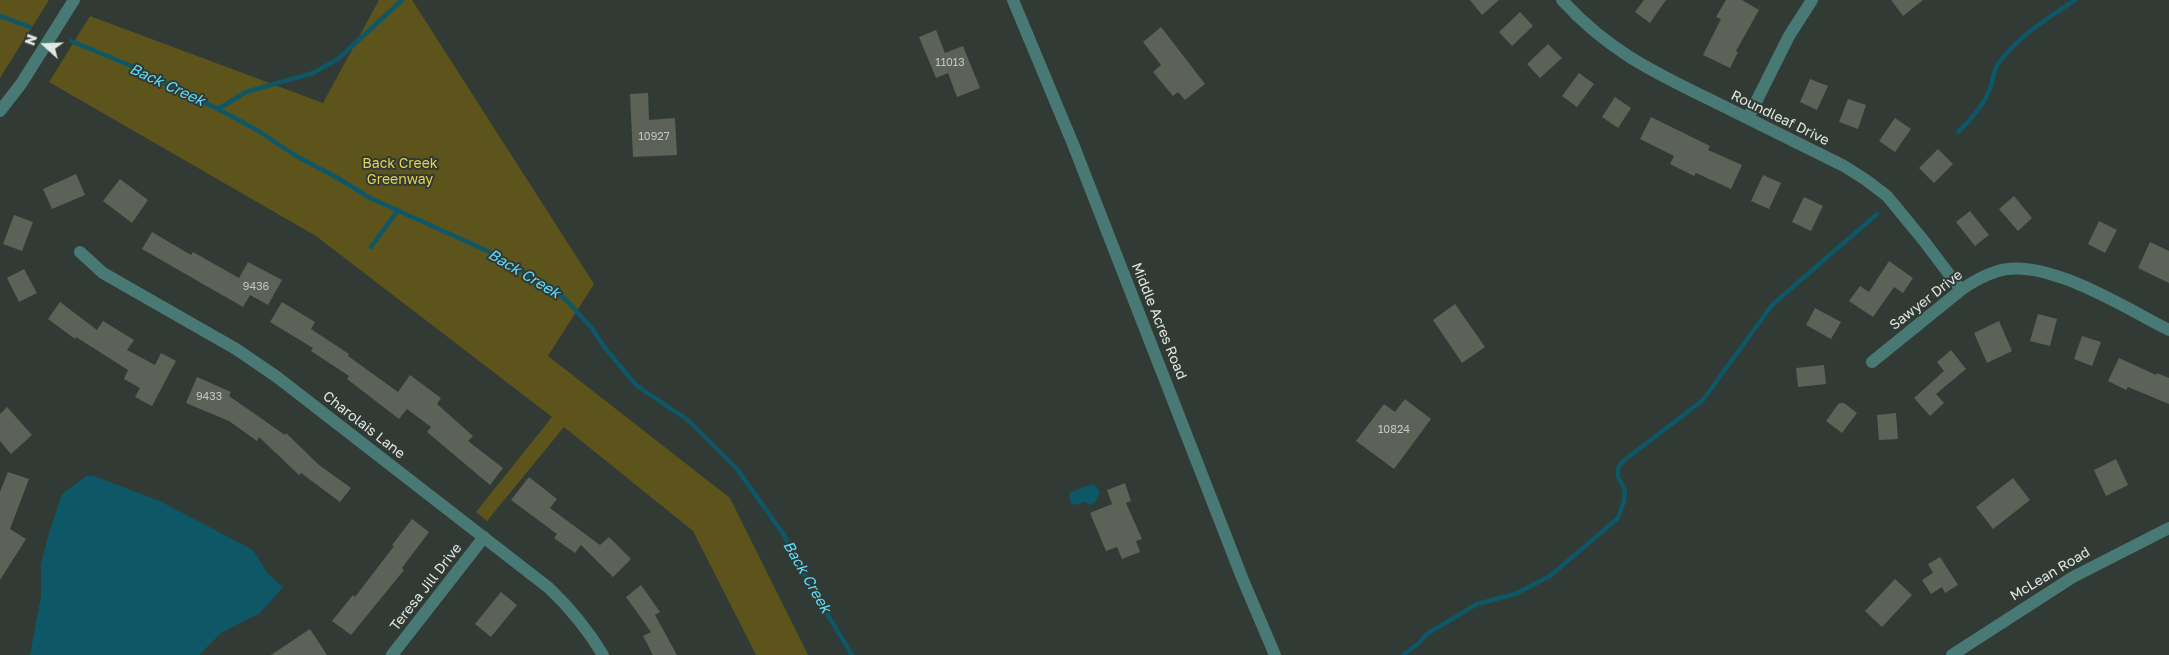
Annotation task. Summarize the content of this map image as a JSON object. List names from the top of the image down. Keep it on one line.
{"streets":{"street":["Roundleaf Drive","Sawyer Drive","Middle Acres Road","Charolais Lane","McLean Road","Teresa Jill Drive"]},"crossings":[["Roundleaf Drive","Sawyer Drive"],["Charolais Lane","Teresa Jill Drive"]],"water":["Back Creek"],"parks":["Back Creek Greenway"],"house_numbers":["11013","10927","9436","9433","10824"],"north":"left"}
